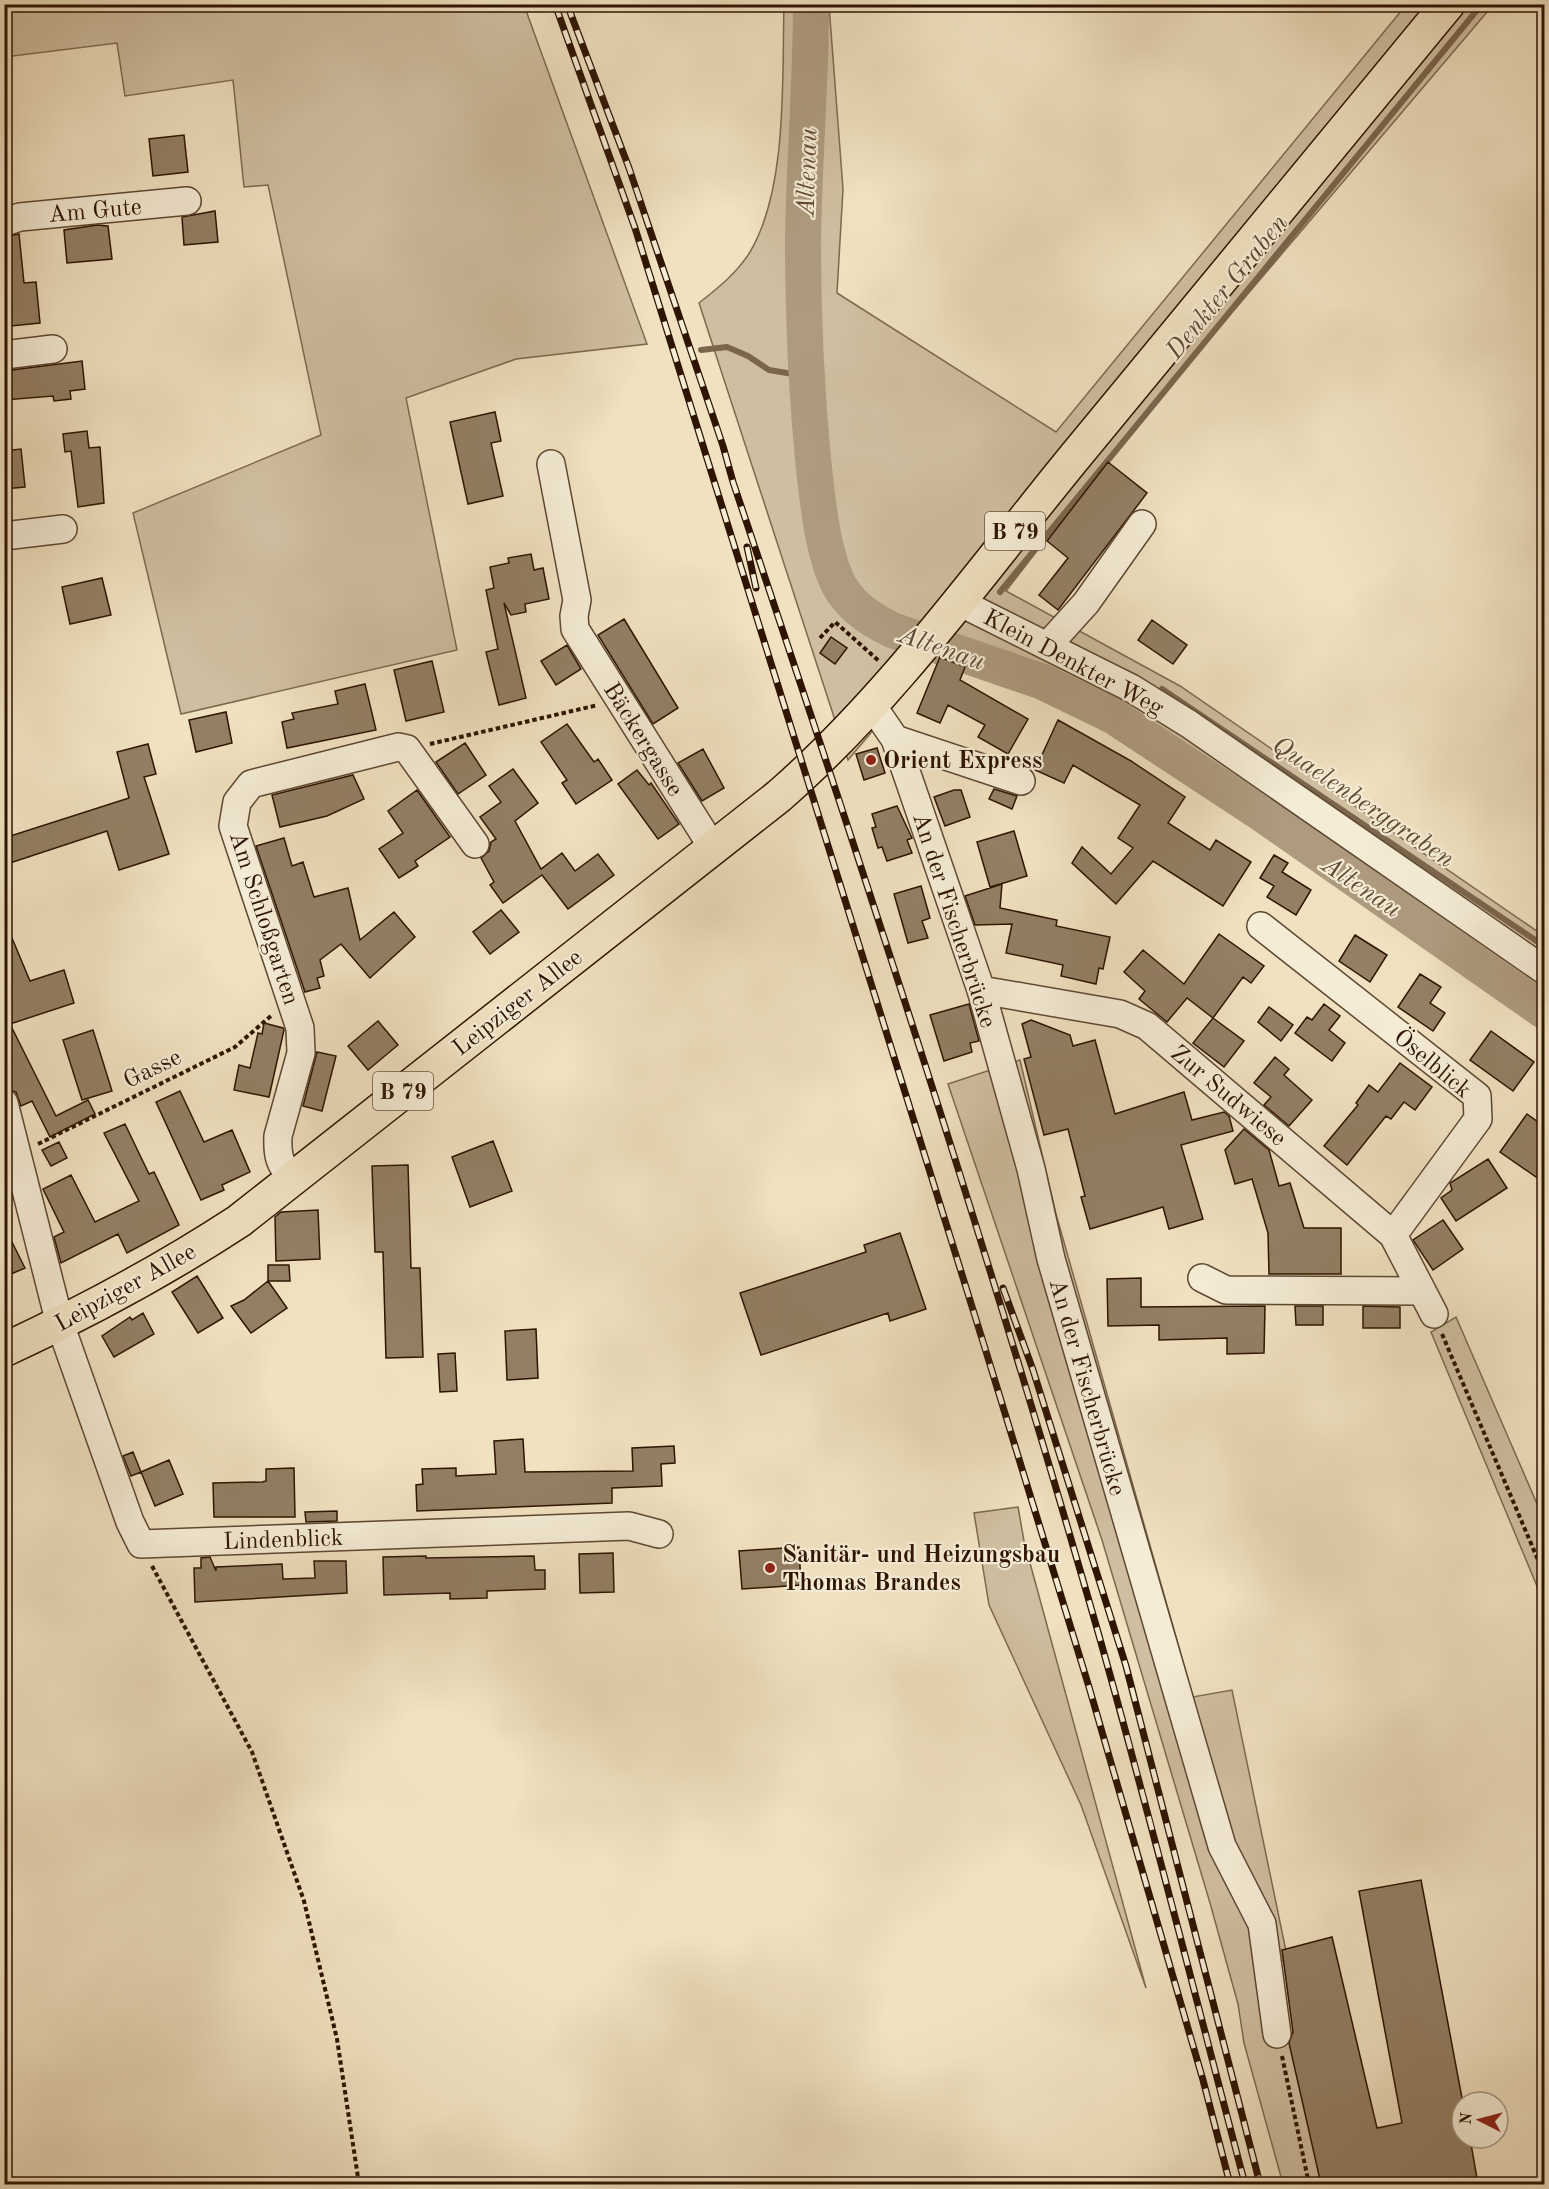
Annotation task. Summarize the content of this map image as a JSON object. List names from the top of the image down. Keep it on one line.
{"streets":{"main road":["B 79","Leipziger Allee"],"street":["Am Gute","Klein Denkter Weg","Bäckergasse","Am Schloßgarten","An der Fischerbrücke","Öselblick","Zur Sudwiese","Lindenblick"],"path":["Gasse"]},"crossings":[["B 79","Klein Denkter Weg"],["B 79","Leipziger Allee"],["Bäckergasse","Leipziger Allee"],["Am Schloßgarten","Leipziger Allee"],["Am Schloßgarten","Gasse"],["An der Fischerbrücke","Leipziger Allee"],["An der Fischerbrücke","Zur Sudwiese"],["Öselblick","Zur Sudwiese"]],"water":["Altenau","Denkter Graben","Quaelenberggraben"],"places":["Orient Express","Sanitär- und Heizungsbau Thomas Brandes"],"north":"left"}
